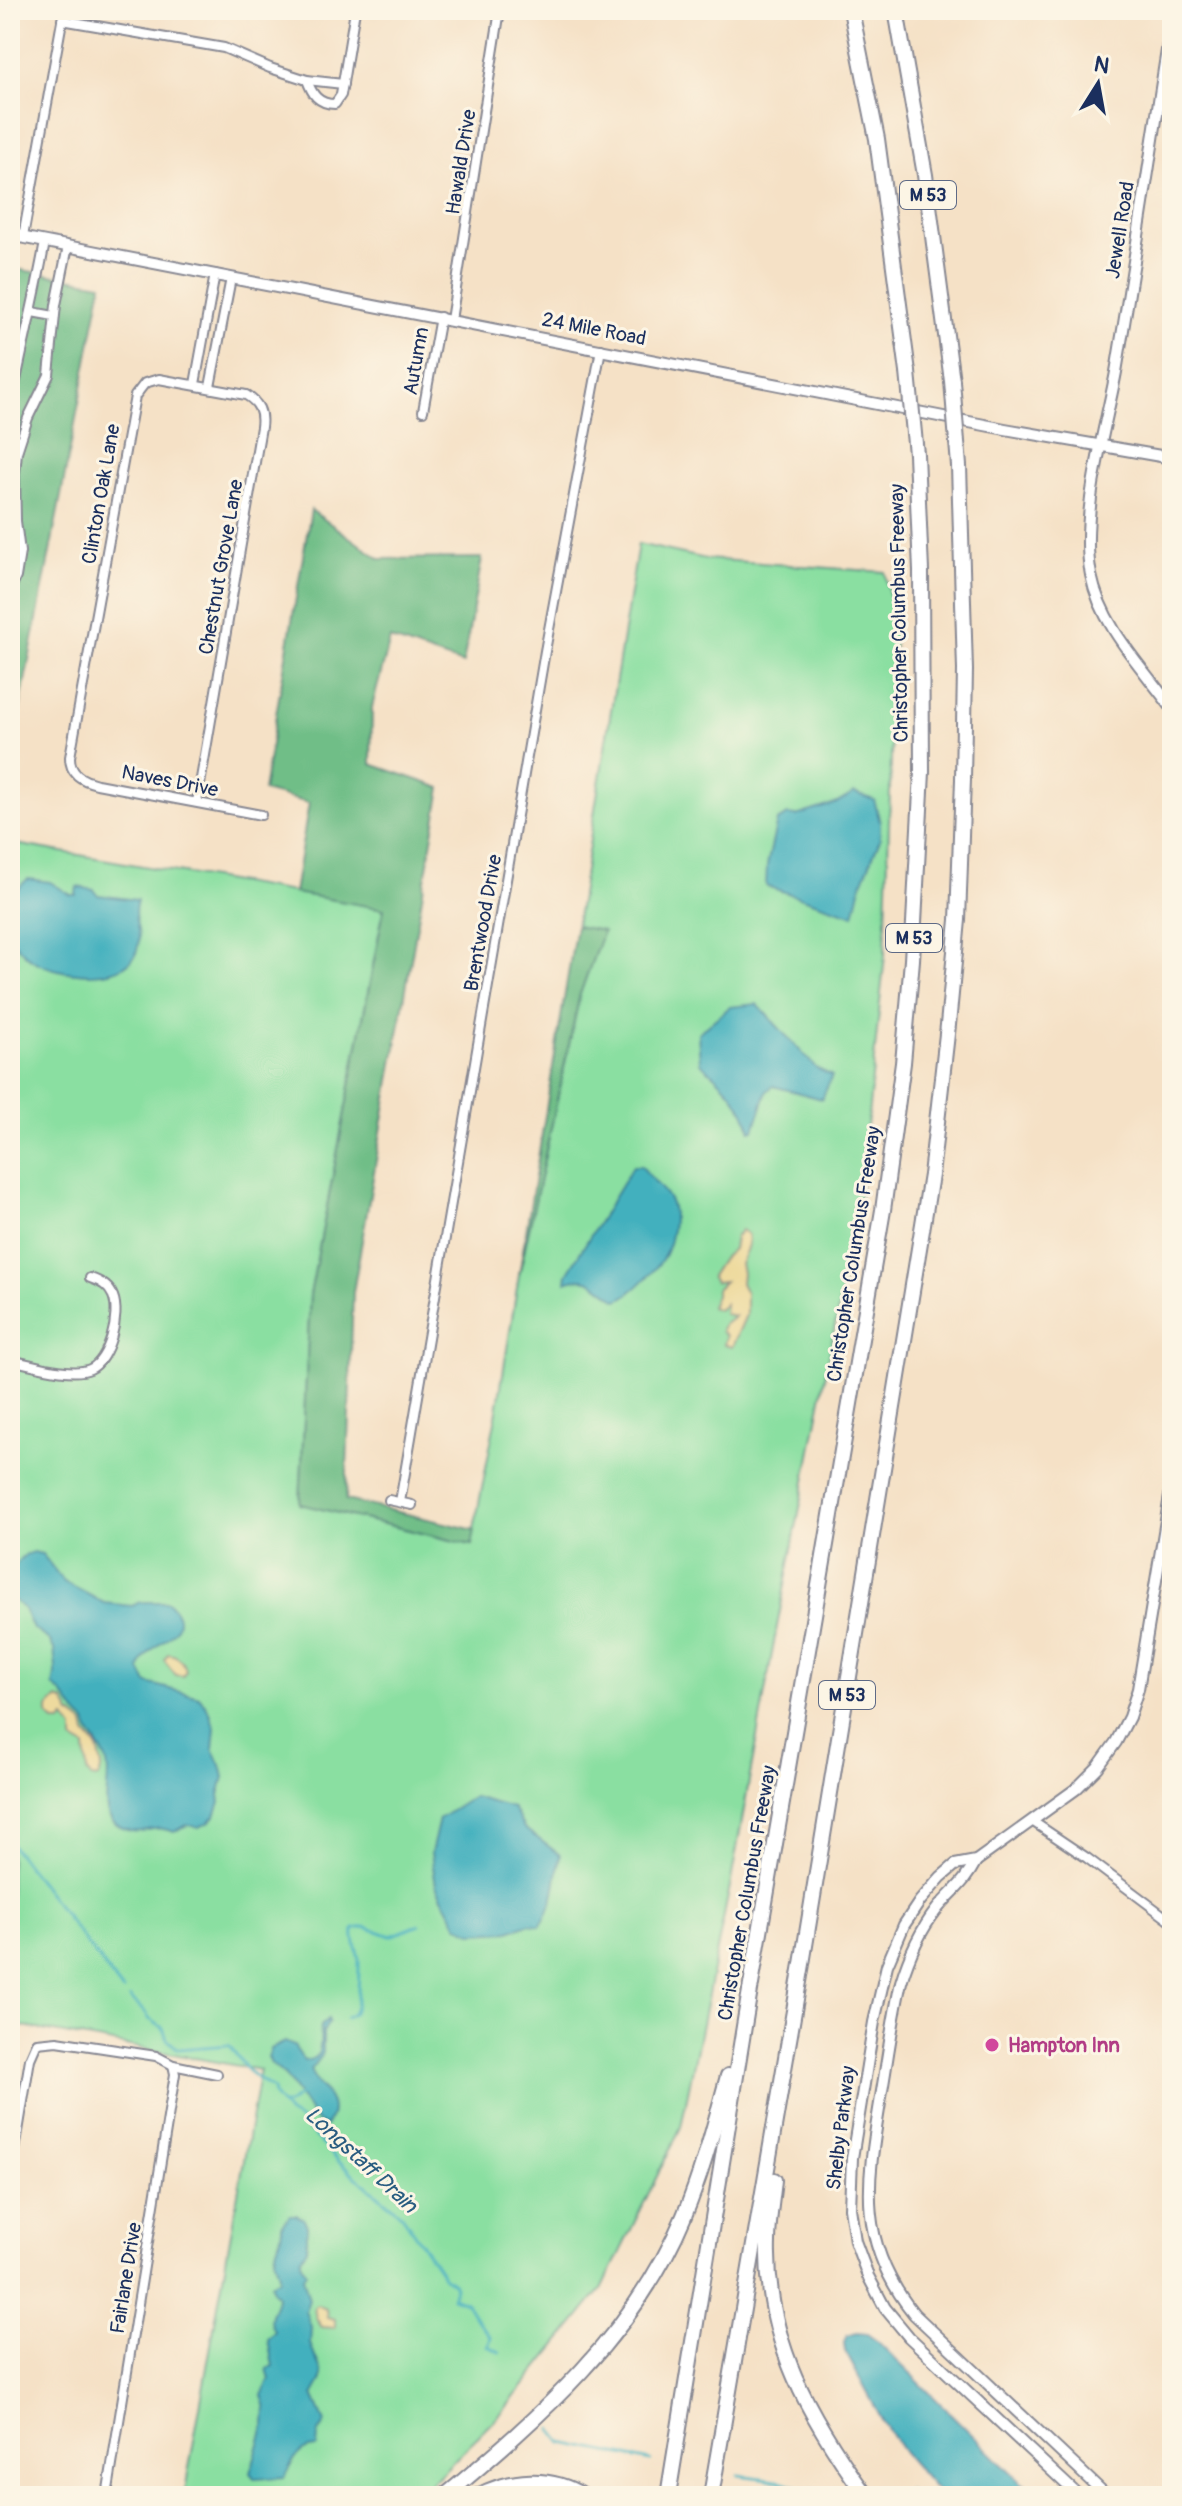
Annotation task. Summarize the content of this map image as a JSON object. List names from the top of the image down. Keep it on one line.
{"streets":{"highway":["M 53","Christopher Columbus Freeway"],"street":["Hawald Drive","Jewell Road","24 Mile Road","Autumn","Clinton Oak Lane","Chestnut Grove Lane","Naves Drive","Brentwood Drive","Shelby Parkway","Fairlane Drive"]},"crossings":[["Hawald Drive","24 Mile Road"],["Hawald Drive","Autumn"],["Jewell Road","24 Mile Road"],["24 Mile Road","Autumn"],["24 Mile Road","Brentwood Drive"],["Clinton Oak Lane","Chestnut Grove Lane"],["Clinton Oak Lane","Naves Drive"],["Chestnut Grove Lane","Naves Drive"]],"water":["Longstaff Drain"],"places":["Hampton Inn"],"north":"top"}
